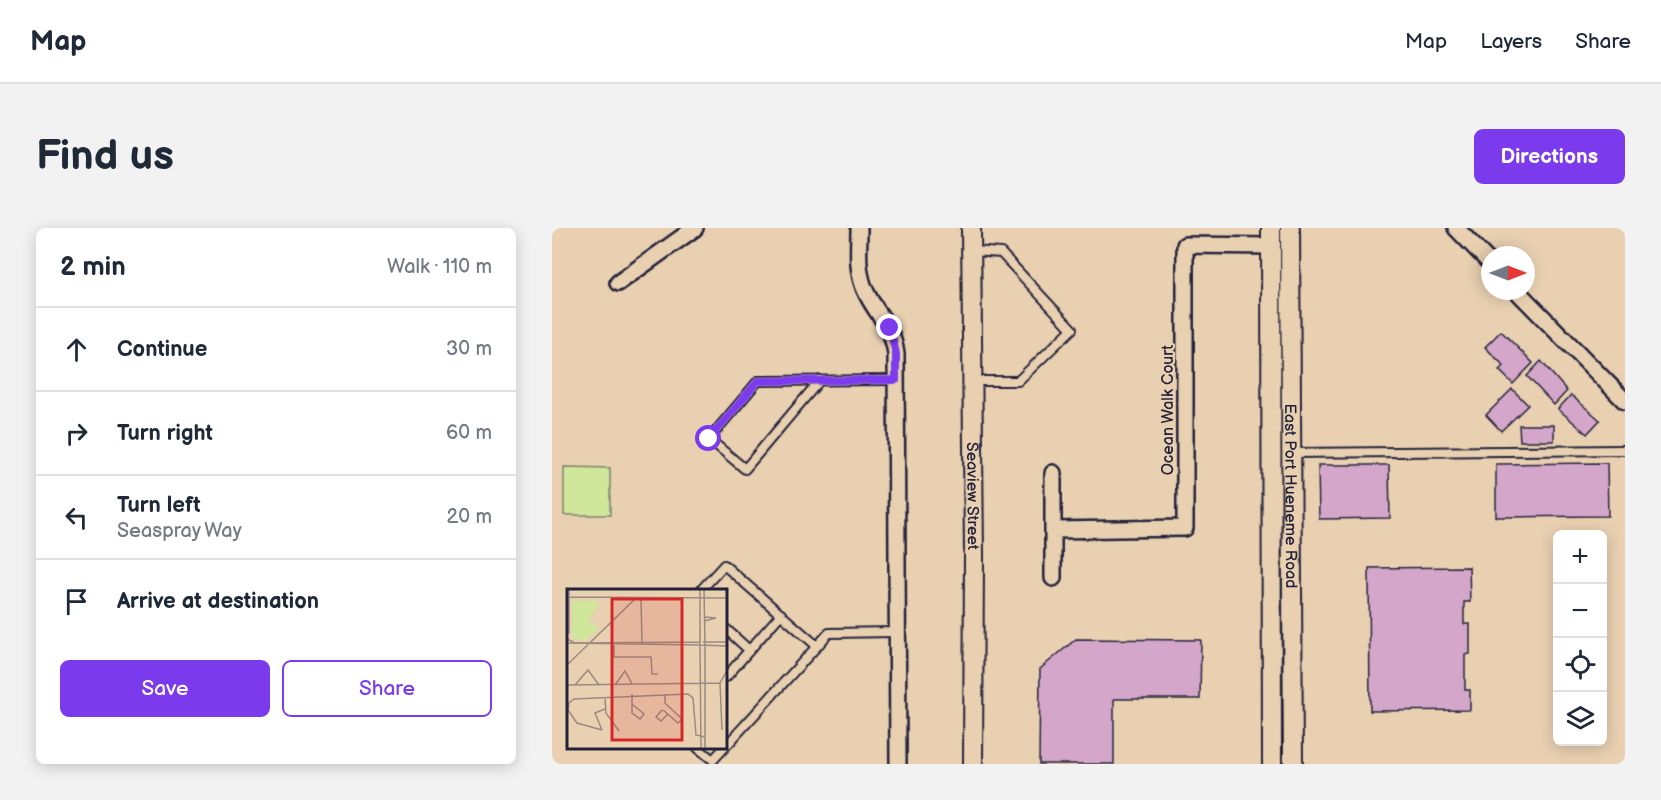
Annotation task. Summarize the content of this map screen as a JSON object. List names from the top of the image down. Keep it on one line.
{"streets":{"street":["Ocean Walk Court","Seaview Street","East Port Hueneme Road"]},"crossings":[["Ocean Walk Court","East Port Hueneme Road"]],"north":"right","page":{"header":"Map","nav":["Map","Layers","Share"],"buttons":["Directions",["Save","Share"]],"title":"Find us","heading":["2 min","Walk · 110 m"],"list":[["Continue","30 m"],["Turn right","60 m"],["Turn left","Seaspray Way","20 m"],"Arrive at destination"],"map_buttons":["+","−"]}}
